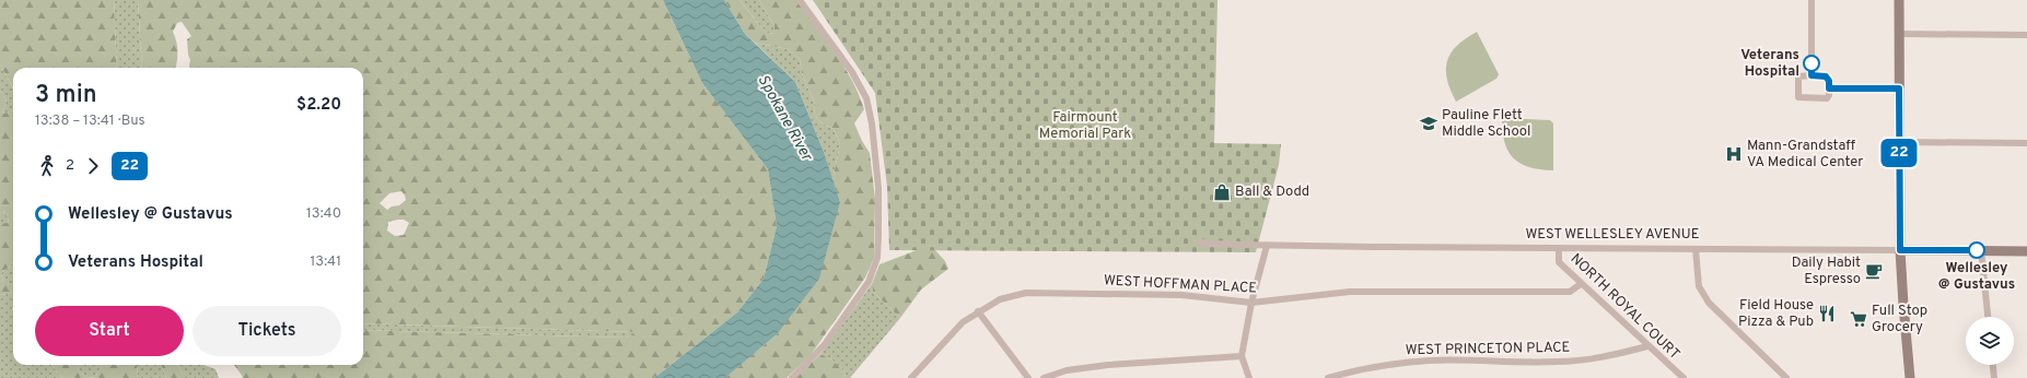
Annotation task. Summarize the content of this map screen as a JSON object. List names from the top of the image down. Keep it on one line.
{"streets":{"main road":["WEST WELLESLEY AVENUE"],"street":["WEST HOFFMAN PLACE","NORTH ROYAL COURT","WEST PRINCETON PLACE"]},"crossings":[["WEST WELLESLEY AVENUE","NORTH ROYAL COURT"],["WEST HOFFMAN PLACE","NORTH ROYAL COURT"],["NORTH ROYAL COURT","WEST PRINCETON PLACE"]],"water":["Spokane River"],"parks":["Fairmount Memorial Park"],"places":{"other":["Veterans Hospital","Wellesley @ Gustavus"],"school or university":["Pauline Flett Middle School"],"hospital":["Mann-Grandstaff VA Medical Center"],"shop":["Ball & Dodd"],"cafe":["Daily Habit Espresso"],"restaurant":["Field House Pizza & Pub"],"supermarket":["Full Stop Grocery"]},"lines":["bus line 22"],"page":{"on_map":"22","heading":["3 min","13:38 – 13:41 · Bus","$2.20"],"legs":["2","22"],"list":[{"name":"Wellesley @ Gustavus","value":"13:40"},{"name":"Veterans Hospital","value":"13:41"}],"buttons":["Start","Tickets"]}}
